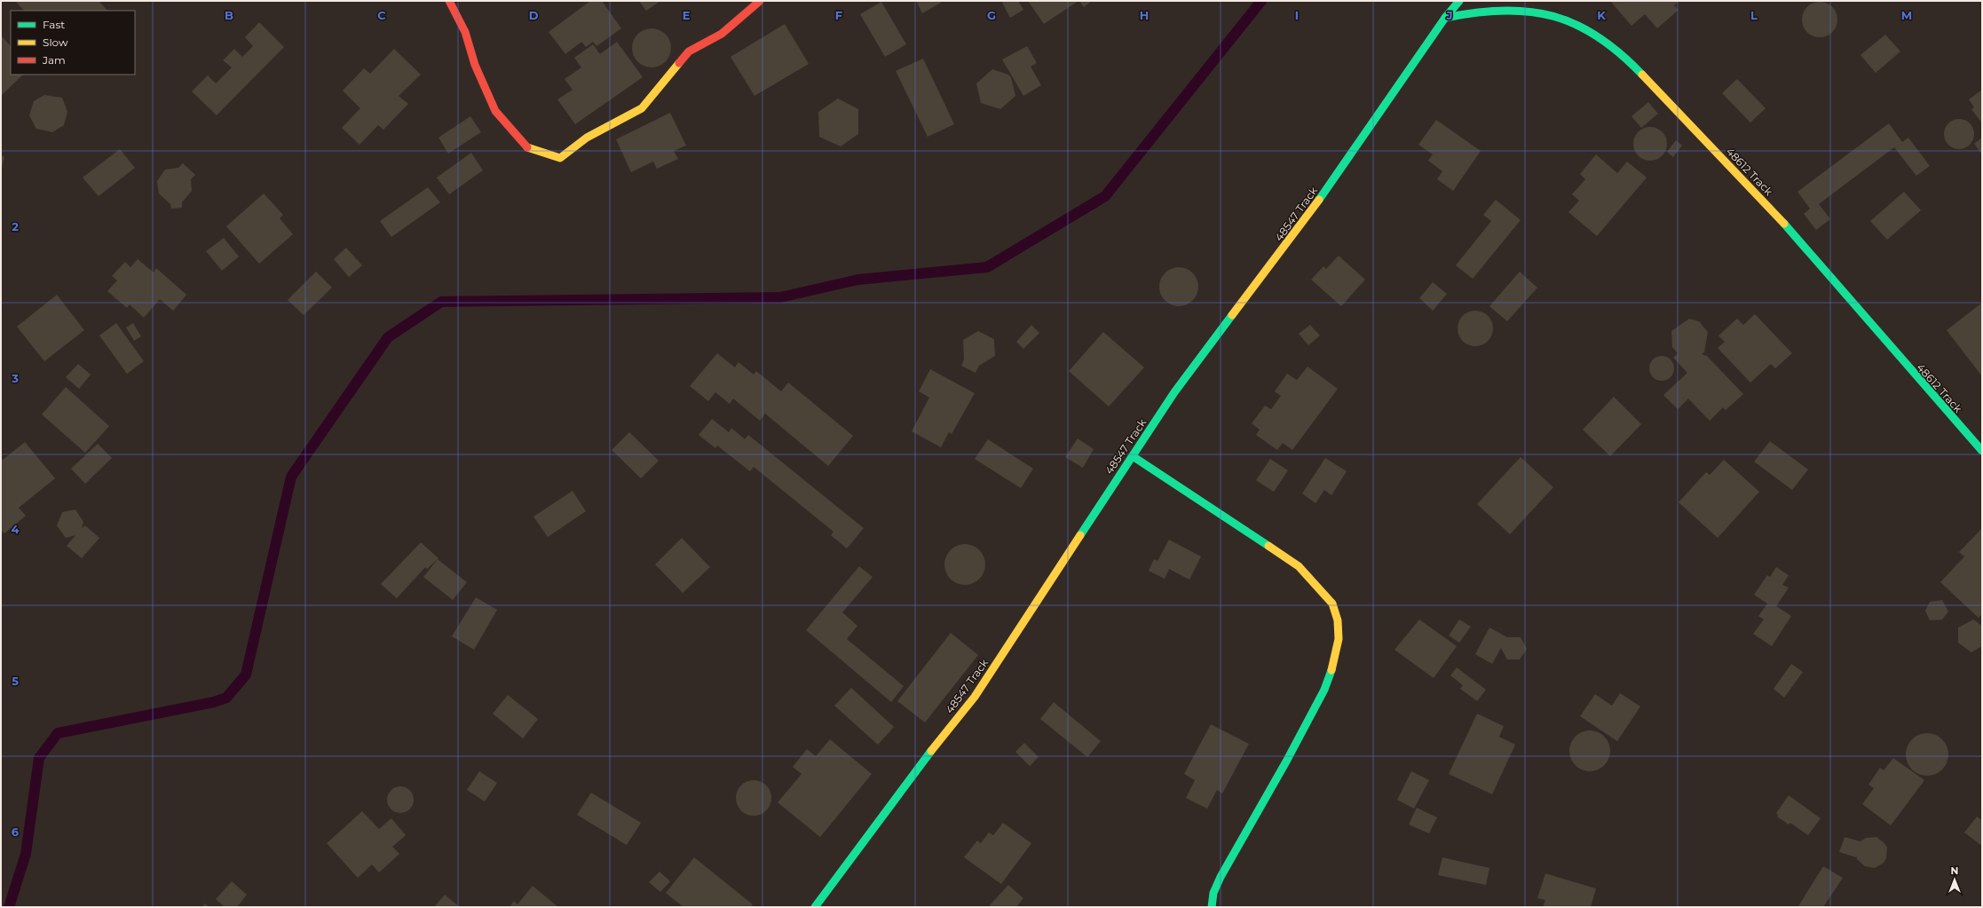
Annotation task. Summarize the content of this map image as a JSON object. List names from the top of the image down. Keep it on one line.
{"streets":{"street":["48612 Track","48547 Track"]},"crossings":[["48612 Track","48547 Track"]],"legend":["Fast","Slow","Jam"],"north":"top","grid":{"columns":["B","C","D","E","F","G","H","I","J","K","L","M"],"rows":["2","3","4","5","6"]}}
